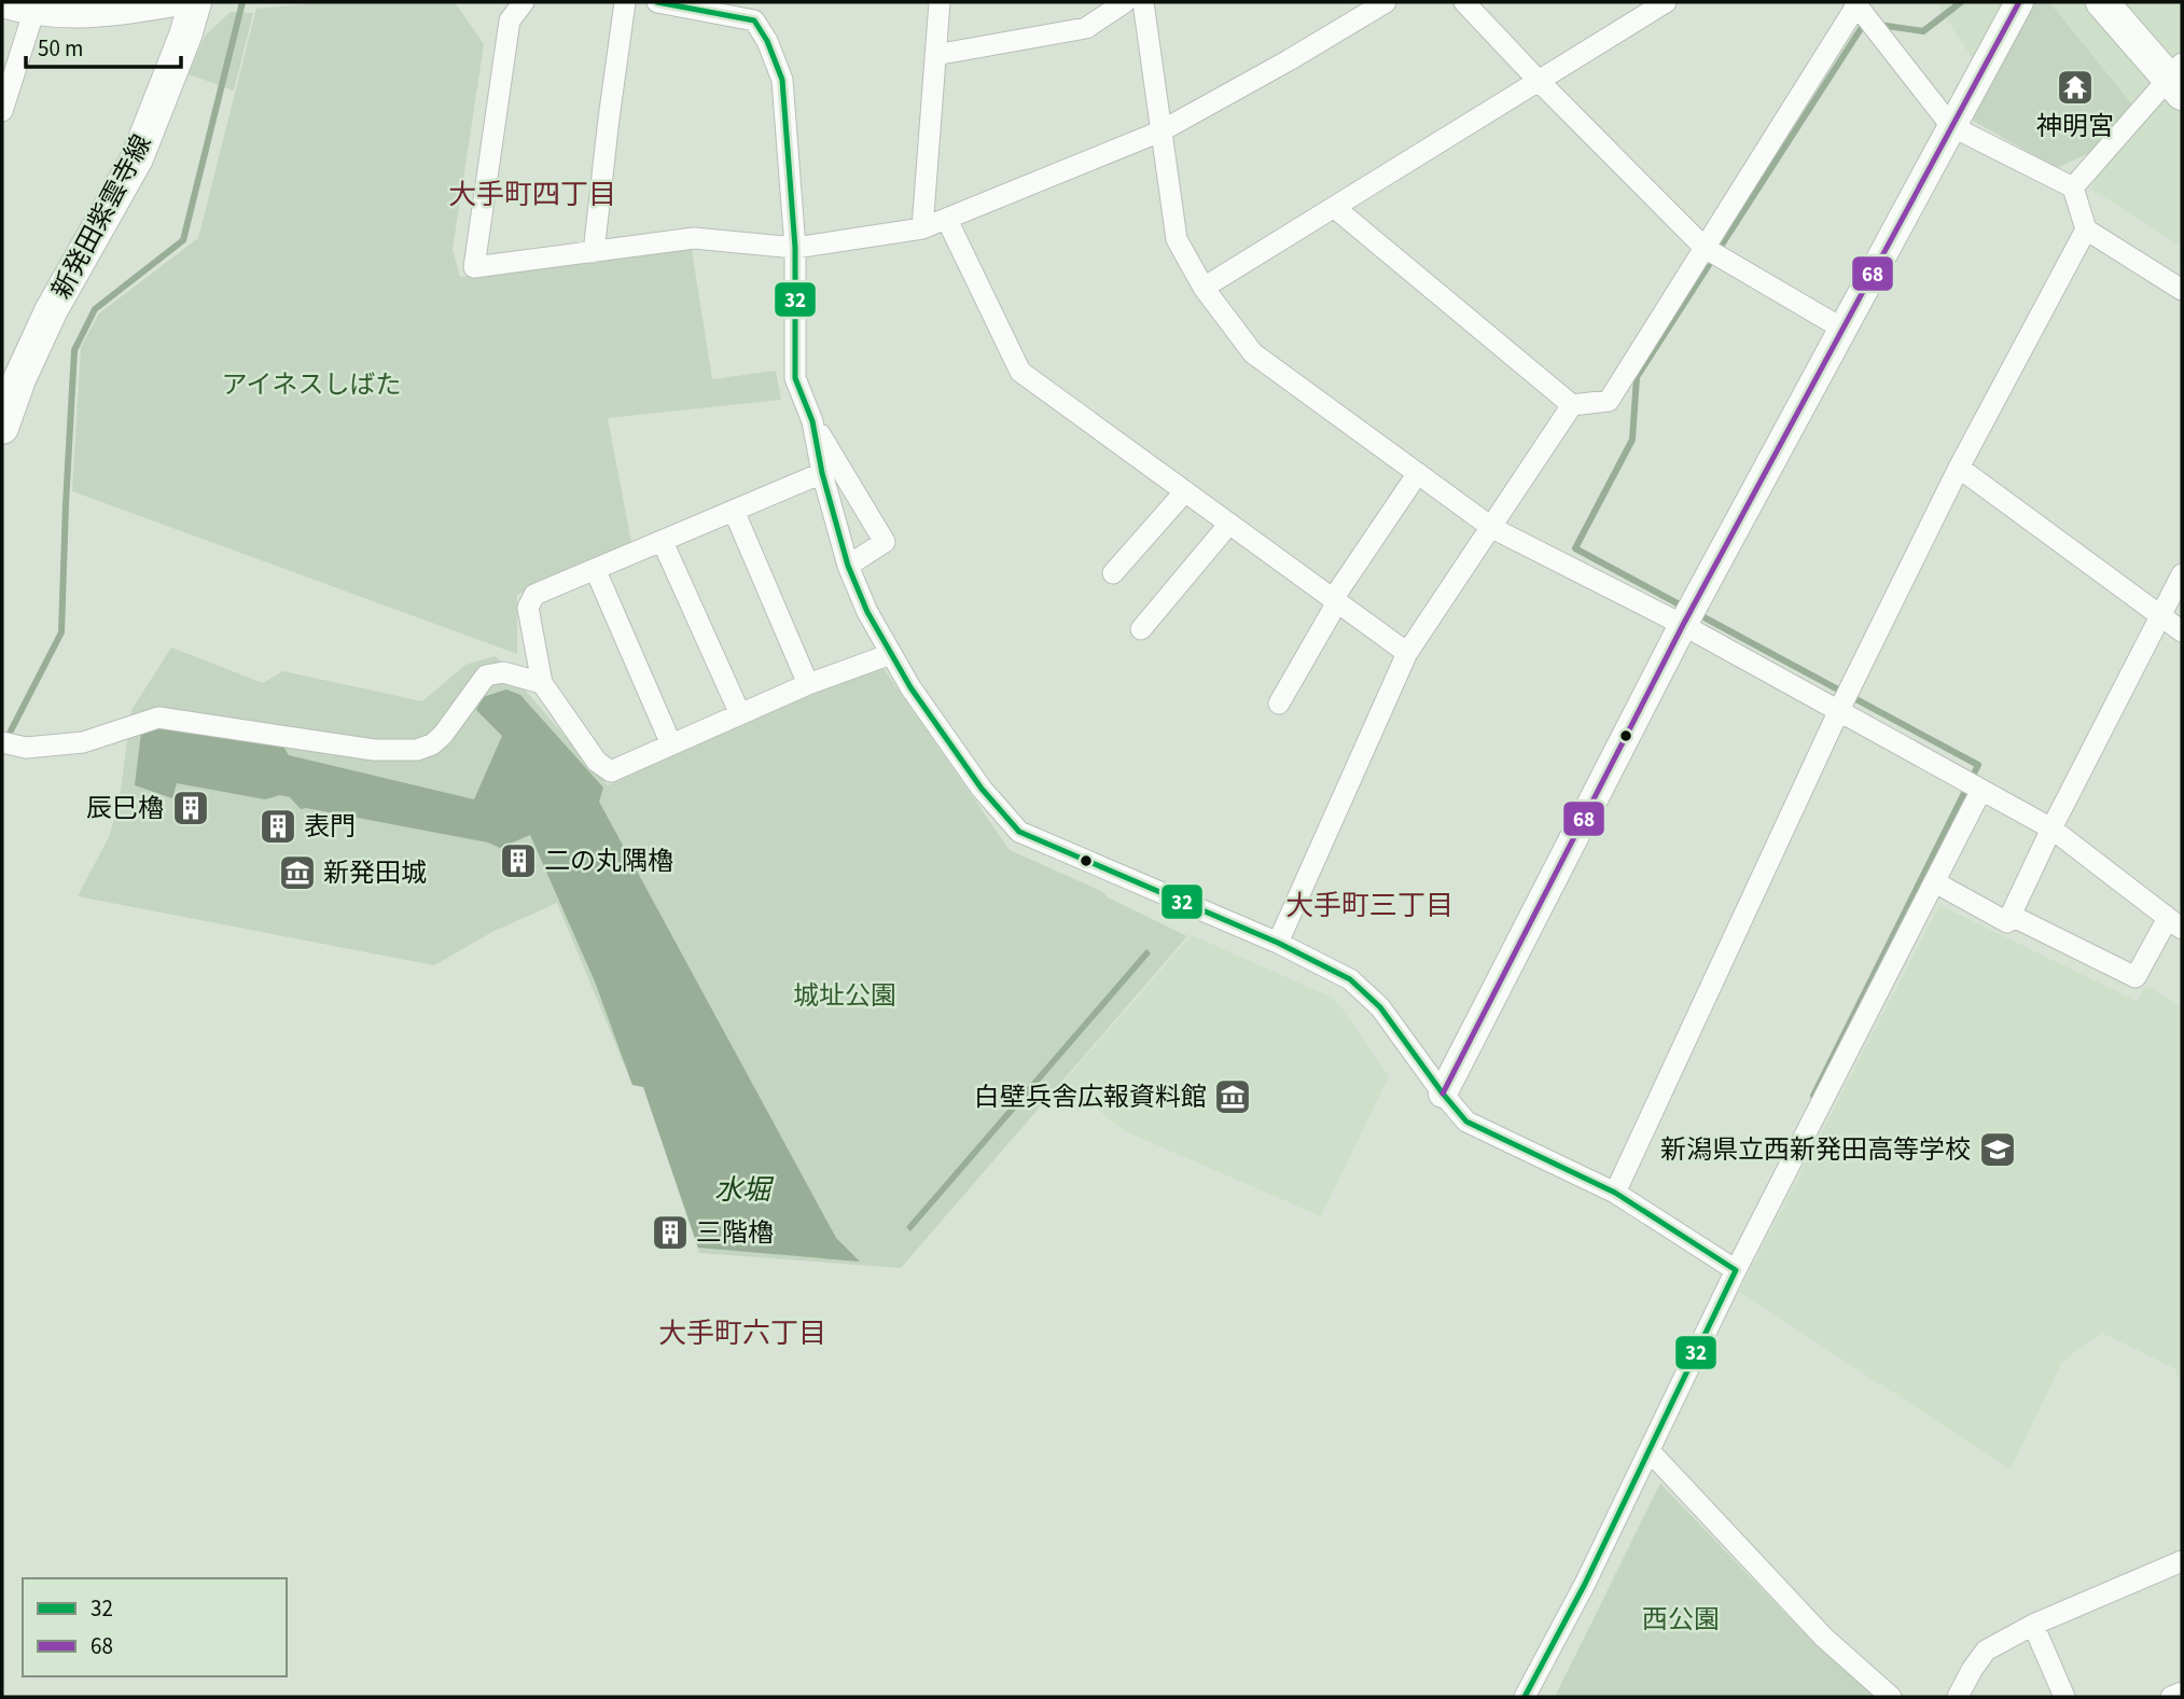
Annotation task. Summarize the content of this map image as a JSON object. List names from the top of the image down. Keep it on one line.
{"streets":{"main road":["新発田紫雲寺線"]},"districts":["大手町四丁目","大手町三丁目","大手町六丁目"],"water":["水堀"],"parks":["アイネスしばた","城址公園","西公園"],"places":{"temple":["神明宮"],"building":["辰巳櫓","表門","二の丸隅櫓","三階櫓"],"museum":["新発田城","白壁兵舎広報資料館"],"school or university":["新潟県立西新発田高等学校"]},"lines":["transit line 32","transit line 68"],"legend":["32","68"],"scale_bar":"50 m"}
